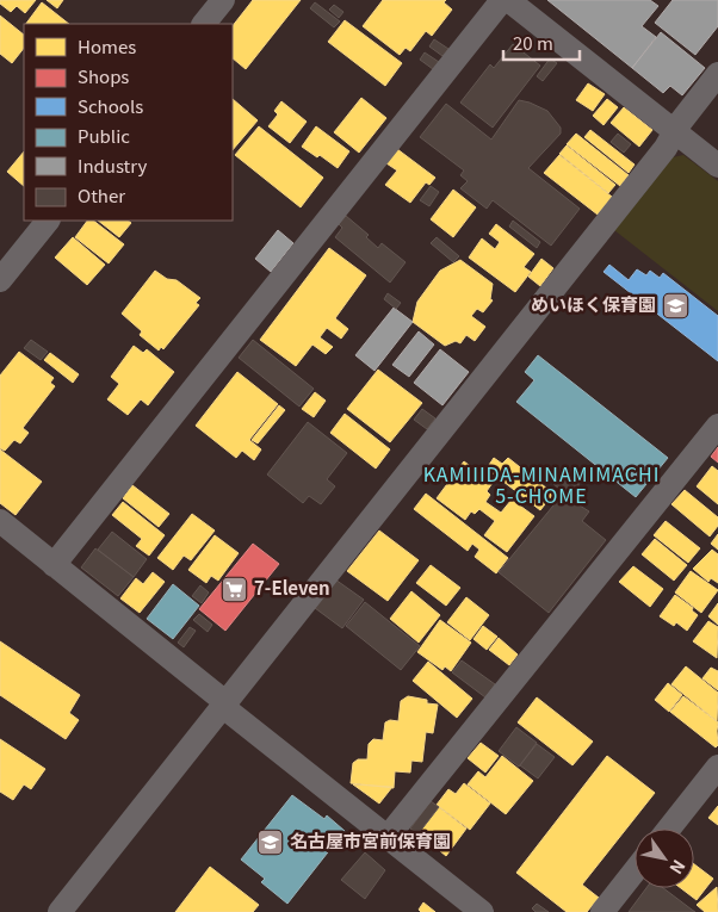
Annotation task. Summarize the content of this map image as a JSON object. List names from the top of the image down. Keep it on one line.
{"districts":["KAMIIIDA-MINAMIMACHI 5-CHOME"],"places":{"school or university":["めいほく保育園","名古屋市宮前保育園"],"supermarket":["7-Eleven"]},"legend":["Homes","Shops","Schools","Public","Industry","Other"],"scale_bar":"20 m","north":"bottom right"}
